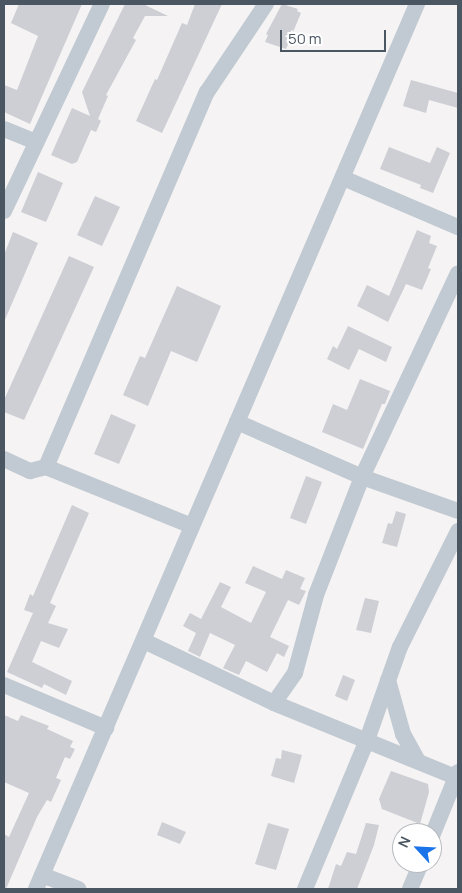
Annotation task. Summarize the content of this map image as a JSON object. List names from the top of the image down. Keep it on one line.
{"scale_bar":"50 m","north":"top left"}
